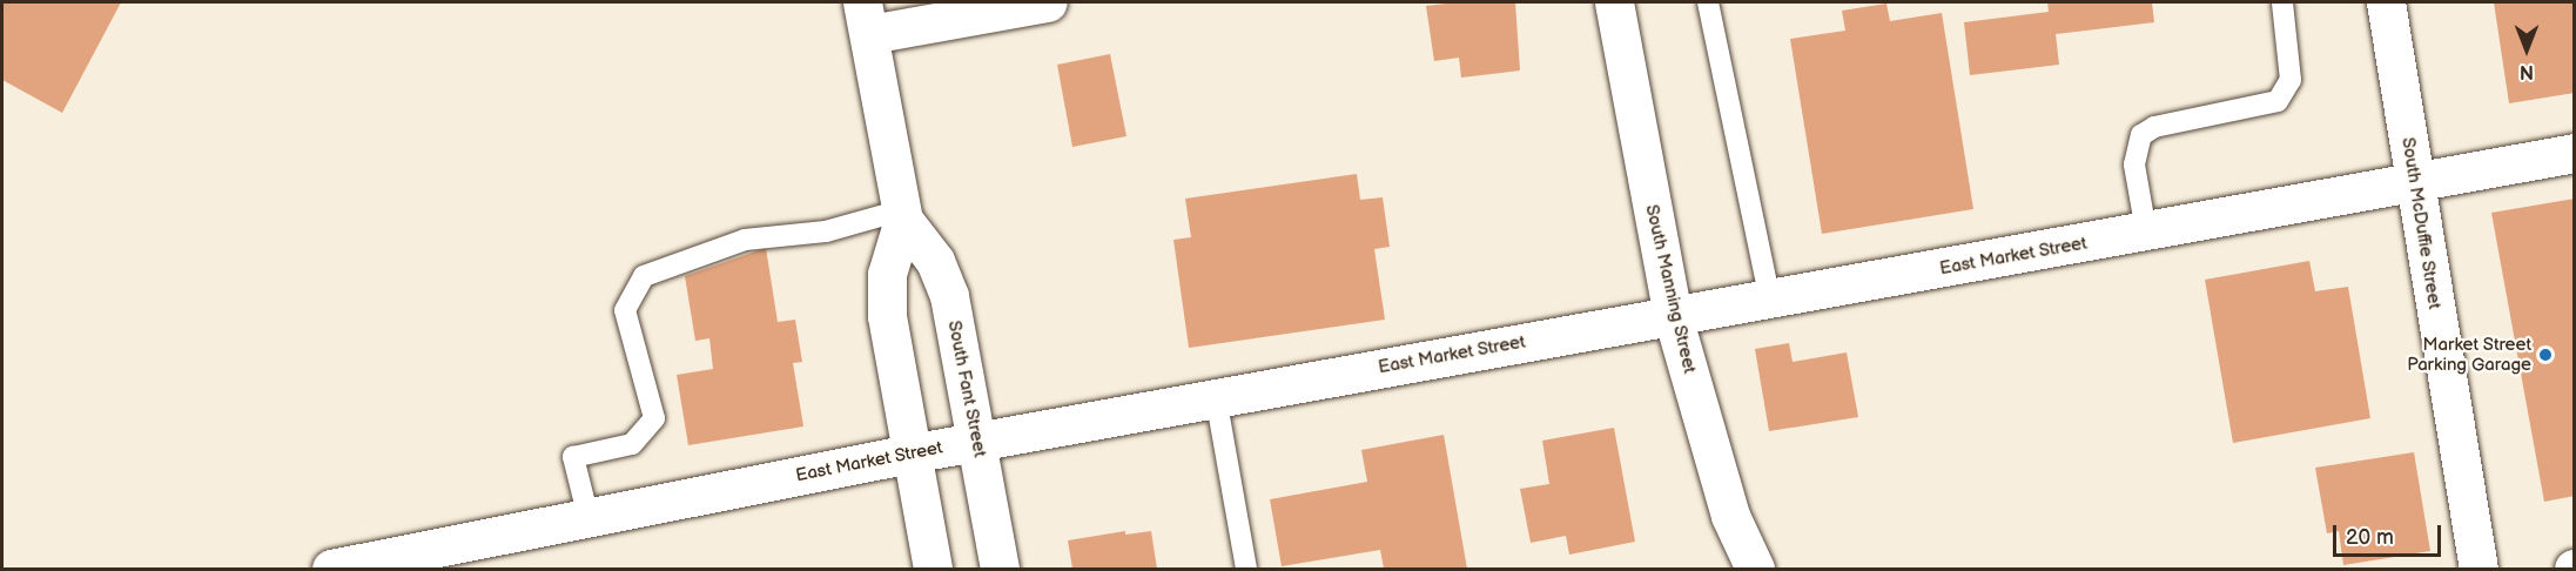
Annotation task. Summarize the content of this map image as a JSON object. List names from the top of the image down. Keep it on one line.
{"streets":{"street":["South McDuffie Street","East Market Street","South Manning Street","South Fant Street"]},"crossings":[["South McDuffie Street","East Market Street"],["East Market Street","South Manning Street"],["East Market Street","South Fant Street"]],"places":["Market Street Parking Garage"],"scale_bar":"20 m","north":"bottom"}
